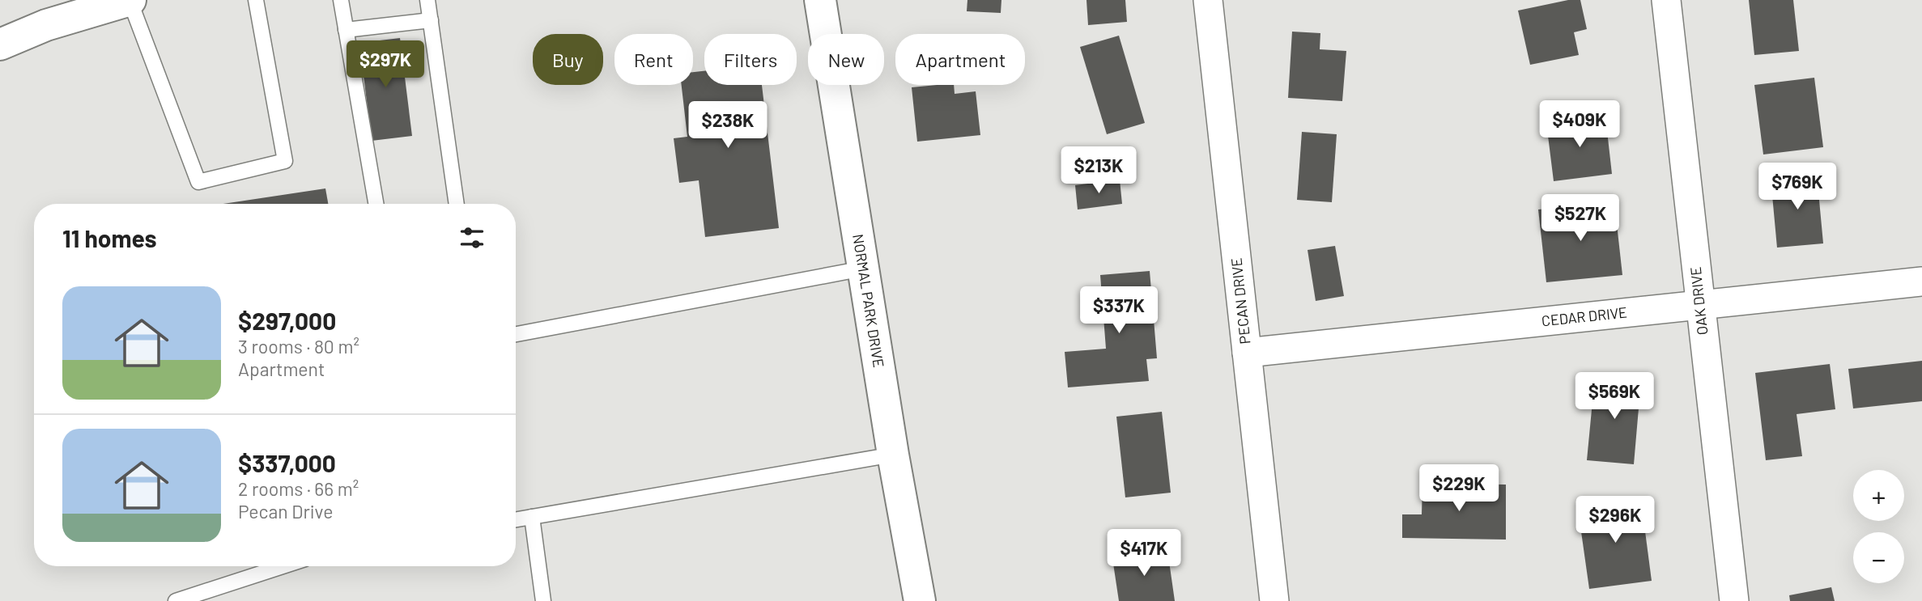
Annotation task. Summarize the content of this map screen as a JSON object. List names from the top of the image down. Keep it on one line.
{"streets":{"street":["NORMAL PARK DRIVE","PECAN DRIVE","OAK DRIVE","CEDAR DRIVE"]},"crossings":[["PECAN DRIVE","CEDAR DRIVE"],["OAK DRIVE","CEDAR DRIVE"]],"page":{"chip":["Buy","Rent","Filters","New","Apartment"],"price":["$297K","$409K","$238K","$213K","$769K","$527K","$337K","$569K","$229K","$296K","$417K"],"heading":"11 homes","list":[{"name":"$297,000","note":"3 rooms · 80 m² · Apartment"},{"name":"$337,000","note":"2 rooms · 66 m² · Pecan Drive"}],"map_buttons":["+","−"]}}
